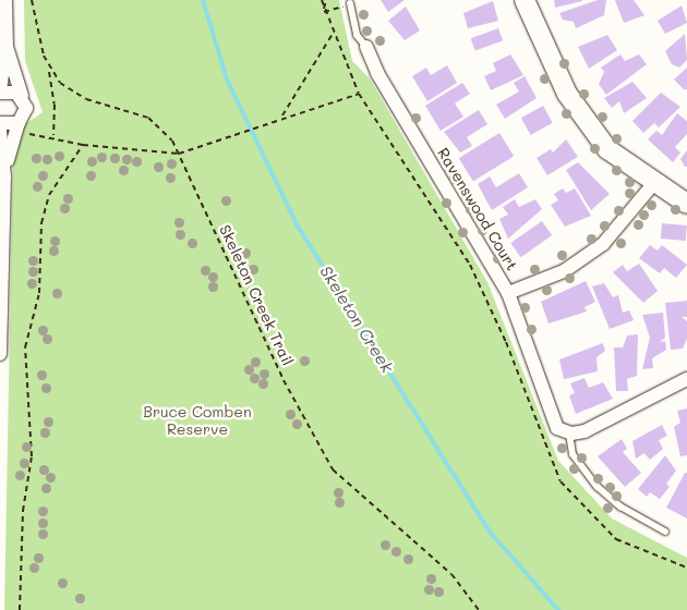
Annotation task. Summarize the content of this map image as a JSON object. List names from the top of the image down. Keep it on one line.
{"streets":{"street":["Ravenswood Court"],"path":["Skeleton Creek Trail"]},"water":["Skeleton Creek"],"parks":["Bruce Comben Reserve"]}
